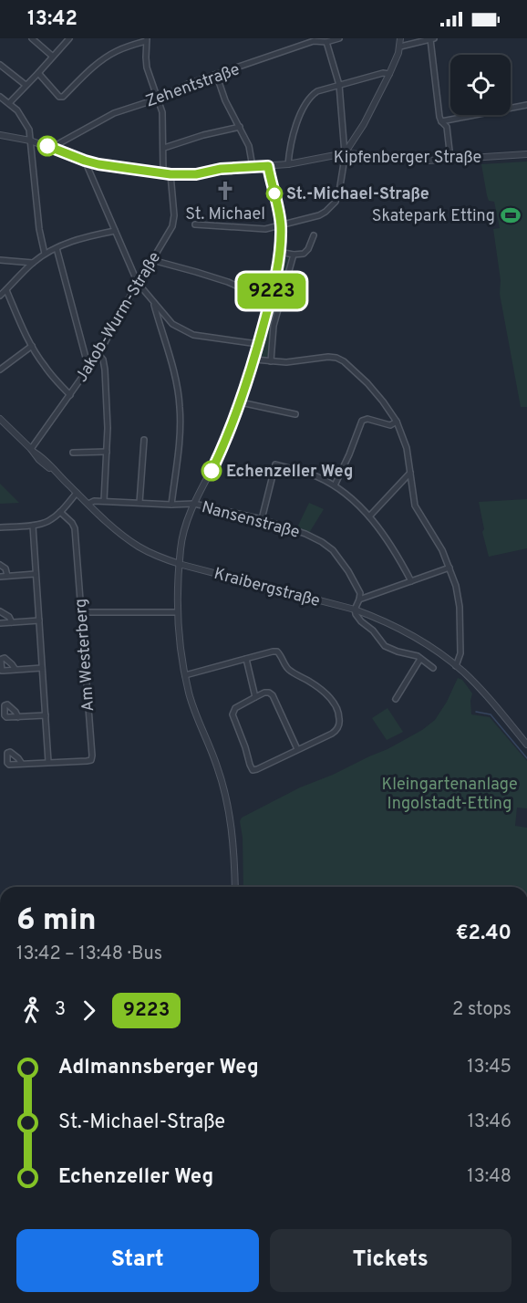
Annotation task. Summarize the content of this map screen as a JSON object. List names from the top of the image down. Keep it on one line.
{"streets":{"street":["Zehentstraße","Kipfenberger Straße","Jakob-Wurm-Straße","Nansenstraße","Kraibergstraße","Am Westerberg"]},"crossings":[["Zehentstraße","Kipfenberger Straße"],["Kipfenberger Straße","Jakob-Wurm-Straße"],["Jakob-Wurm-Straße","Kraibergstraße"]],"parks":["Kleingartenanlage Ingolstadt-Etting"],"places":{"church":["St. Michael"],"other":["St.-Michael-Straße","Echenzeller Weg"],"sports":["Skatepark Etting"]},"lines":["bus line 9223"],"page":{"status":"13:42","on_map":"9223","heading":["6 min","13:42 – 13:48 · Bus","€2.40"],"legs":["3","9223","2 stops"],"list":[{"name":"Adlmannsberger Weg","value":"13:45"},{"name":"St.-Michael-Straße","value":"13:46"},{"name":"Echenzeller Weg","value":"13:48"}],"buttons":["Start","Tickets"]}}
